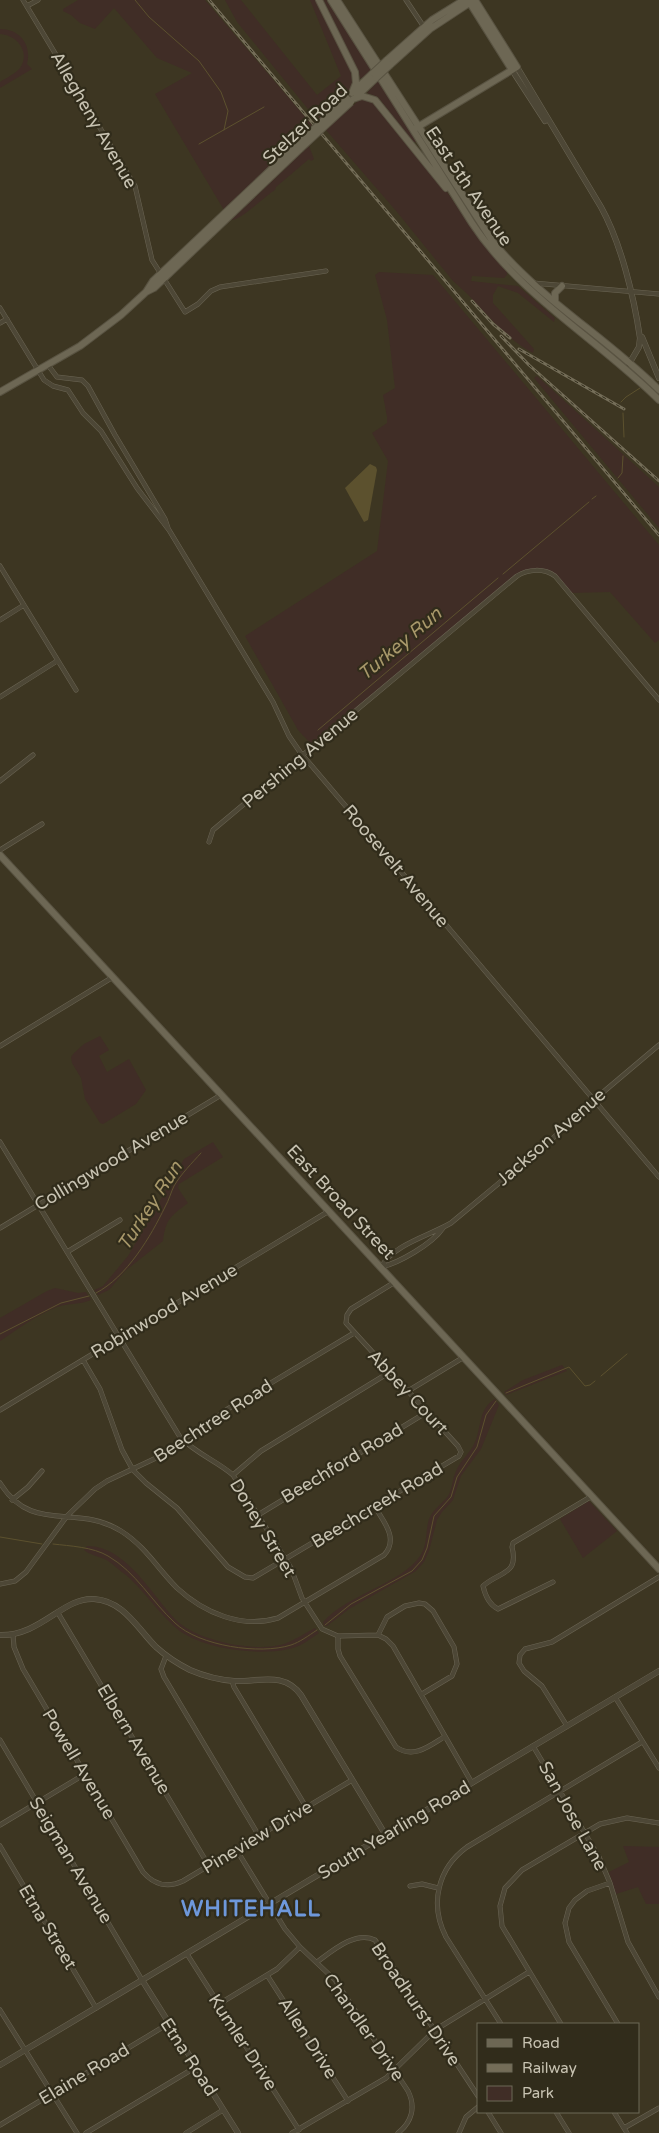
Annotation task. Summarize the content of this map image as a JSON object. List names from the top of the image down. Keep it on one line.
{"streets":{"main road":["Stelzer Road","East 5th Avenue","East Broad Street"],"street":["Allegheny Avenue","Pershing Avenue","Roosevelt Avenue","Jackson Avenue","Collingwood Avenue","Robinwood Avenue","Abbey Court","Beechtree Road","Beechford Road","Beechcreek Road","Doney Street","Elbern Avenue","Powell Avenue","San Jose Lane","South Yearling Road","Pineview Drive","Seigman Avenue","Etna Street","Broadhurst Drive","Chandler Drive","Allen Drive","Kumler Drive","Etna Road","Elaine Road"]},"crossings":[["Allegheny Avenue","Stelzer Road"],["Stelzer Road","Roosevelt Avenue"],["Pershing Avenue","Roosevelt Avenue"],["Roosevelt Avenue","Jackson Avenue"],["Jackson Avenue","East Broad Street"],["Collingwood Avenue","East Broad Street"],["Collingwood Avenue","Doney Street"],["East Broad Street","Robinwood Avenue"],["Robinwood Avenue","Beechcreek Road"],["Robinwood Avenue","Doney Street"],["Abbey Court","Beechtree Road"],["Abbey Court","Beechford Road"],["Abbey Court","Beechcreek Road"],["Beechtree Road","Beechcreek Road"],["Beechtree Road","Doney Street"],["Beechford Road","Doney Street"],["Beechcreek Road","Doney Street"],["Elbern Avenue","Pineview Drive"],["Powell Avenue","Pineview Drive"],["San Jose Lane","South Yearling Road"],["South Yearling Road","Seigman Avenue"],["South Yearling Road","Etna Street"],["South Yearling Road","Chandler Drive"],["South Yearling Road","Kumler Drive"],["South Yearling Road","Etna Road"],["Pineview Drive","Chandler Drive"],["Seigman Avenue","Etna Road"],["Broadhurst Drive","Chandler Drive"],["Etna Road","Elaine Road"]],"districts":["WHITEHALL"],"water":["Turkey Run"],"legend":["Road","Railway","Park"]}
